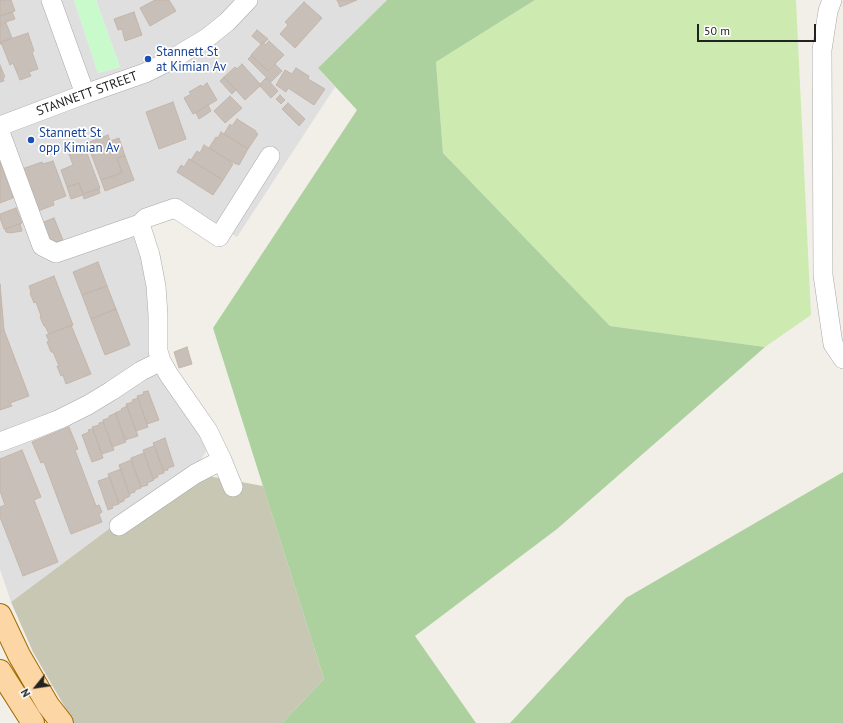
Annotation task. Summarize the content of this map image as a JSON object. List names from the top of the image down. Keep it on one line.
{"streets":{"street":["STANNETT STREET"]},"places":["Stannett St at Kimian Av","Stannett St opp Kimian Av"],"scale_bar":"50 m","north":"bottom left"}
